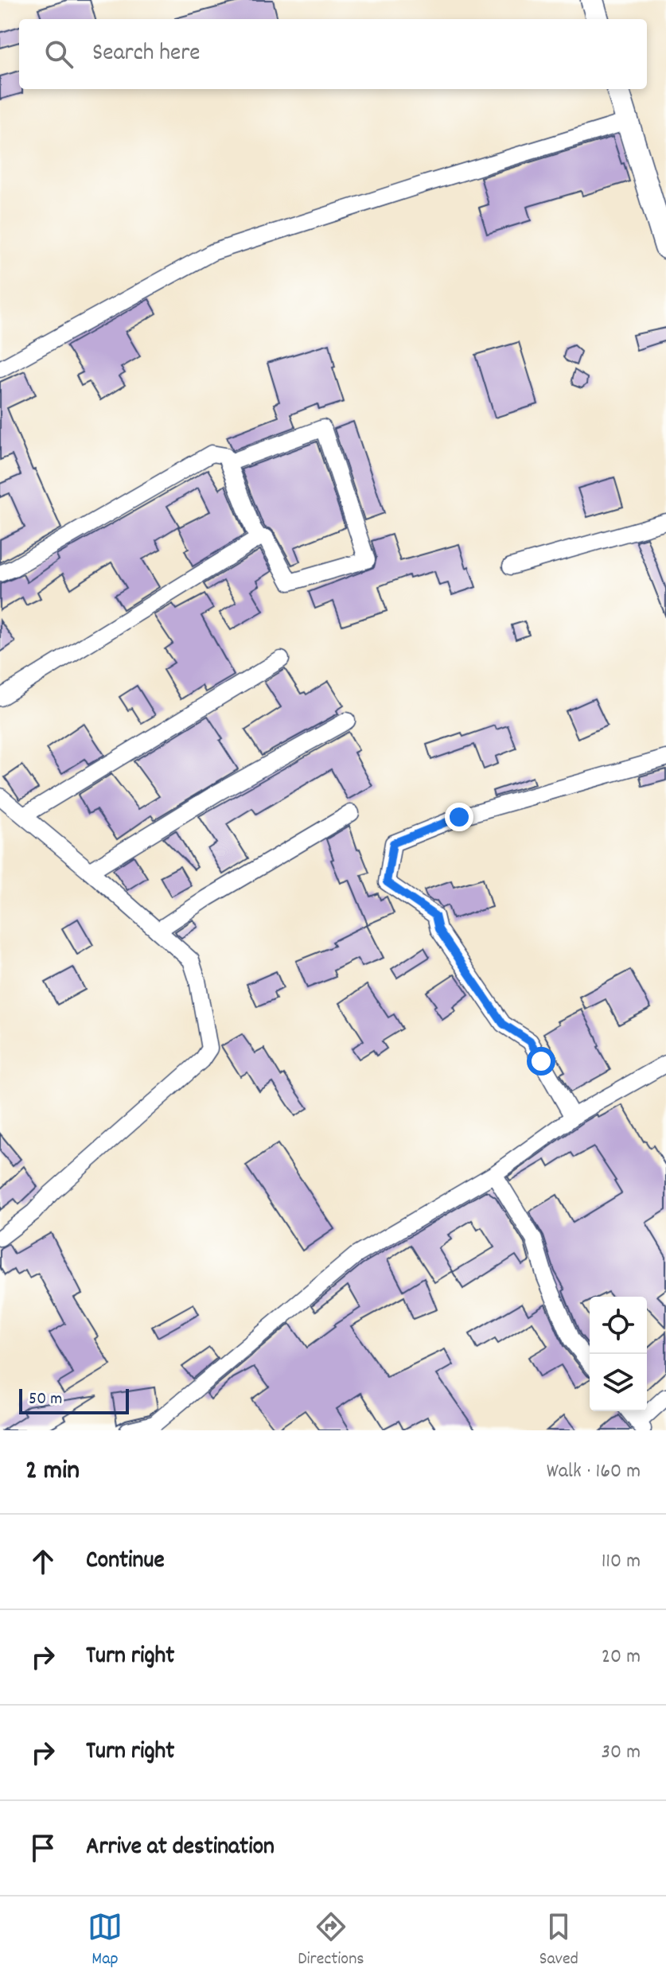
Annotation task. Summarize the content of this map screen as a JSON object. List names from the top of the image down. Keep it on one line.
{"scale_bar":"50 m","page":{"search":"Search here","scale":"50 m","heading":["2 min","Walk · 160 m"],"list":[["Continue","110 m"],["Turn right","20 m"],["Turn right","30 m"],"Arrive at destination"],"nav":["Map","Directions","Saved"]}}
